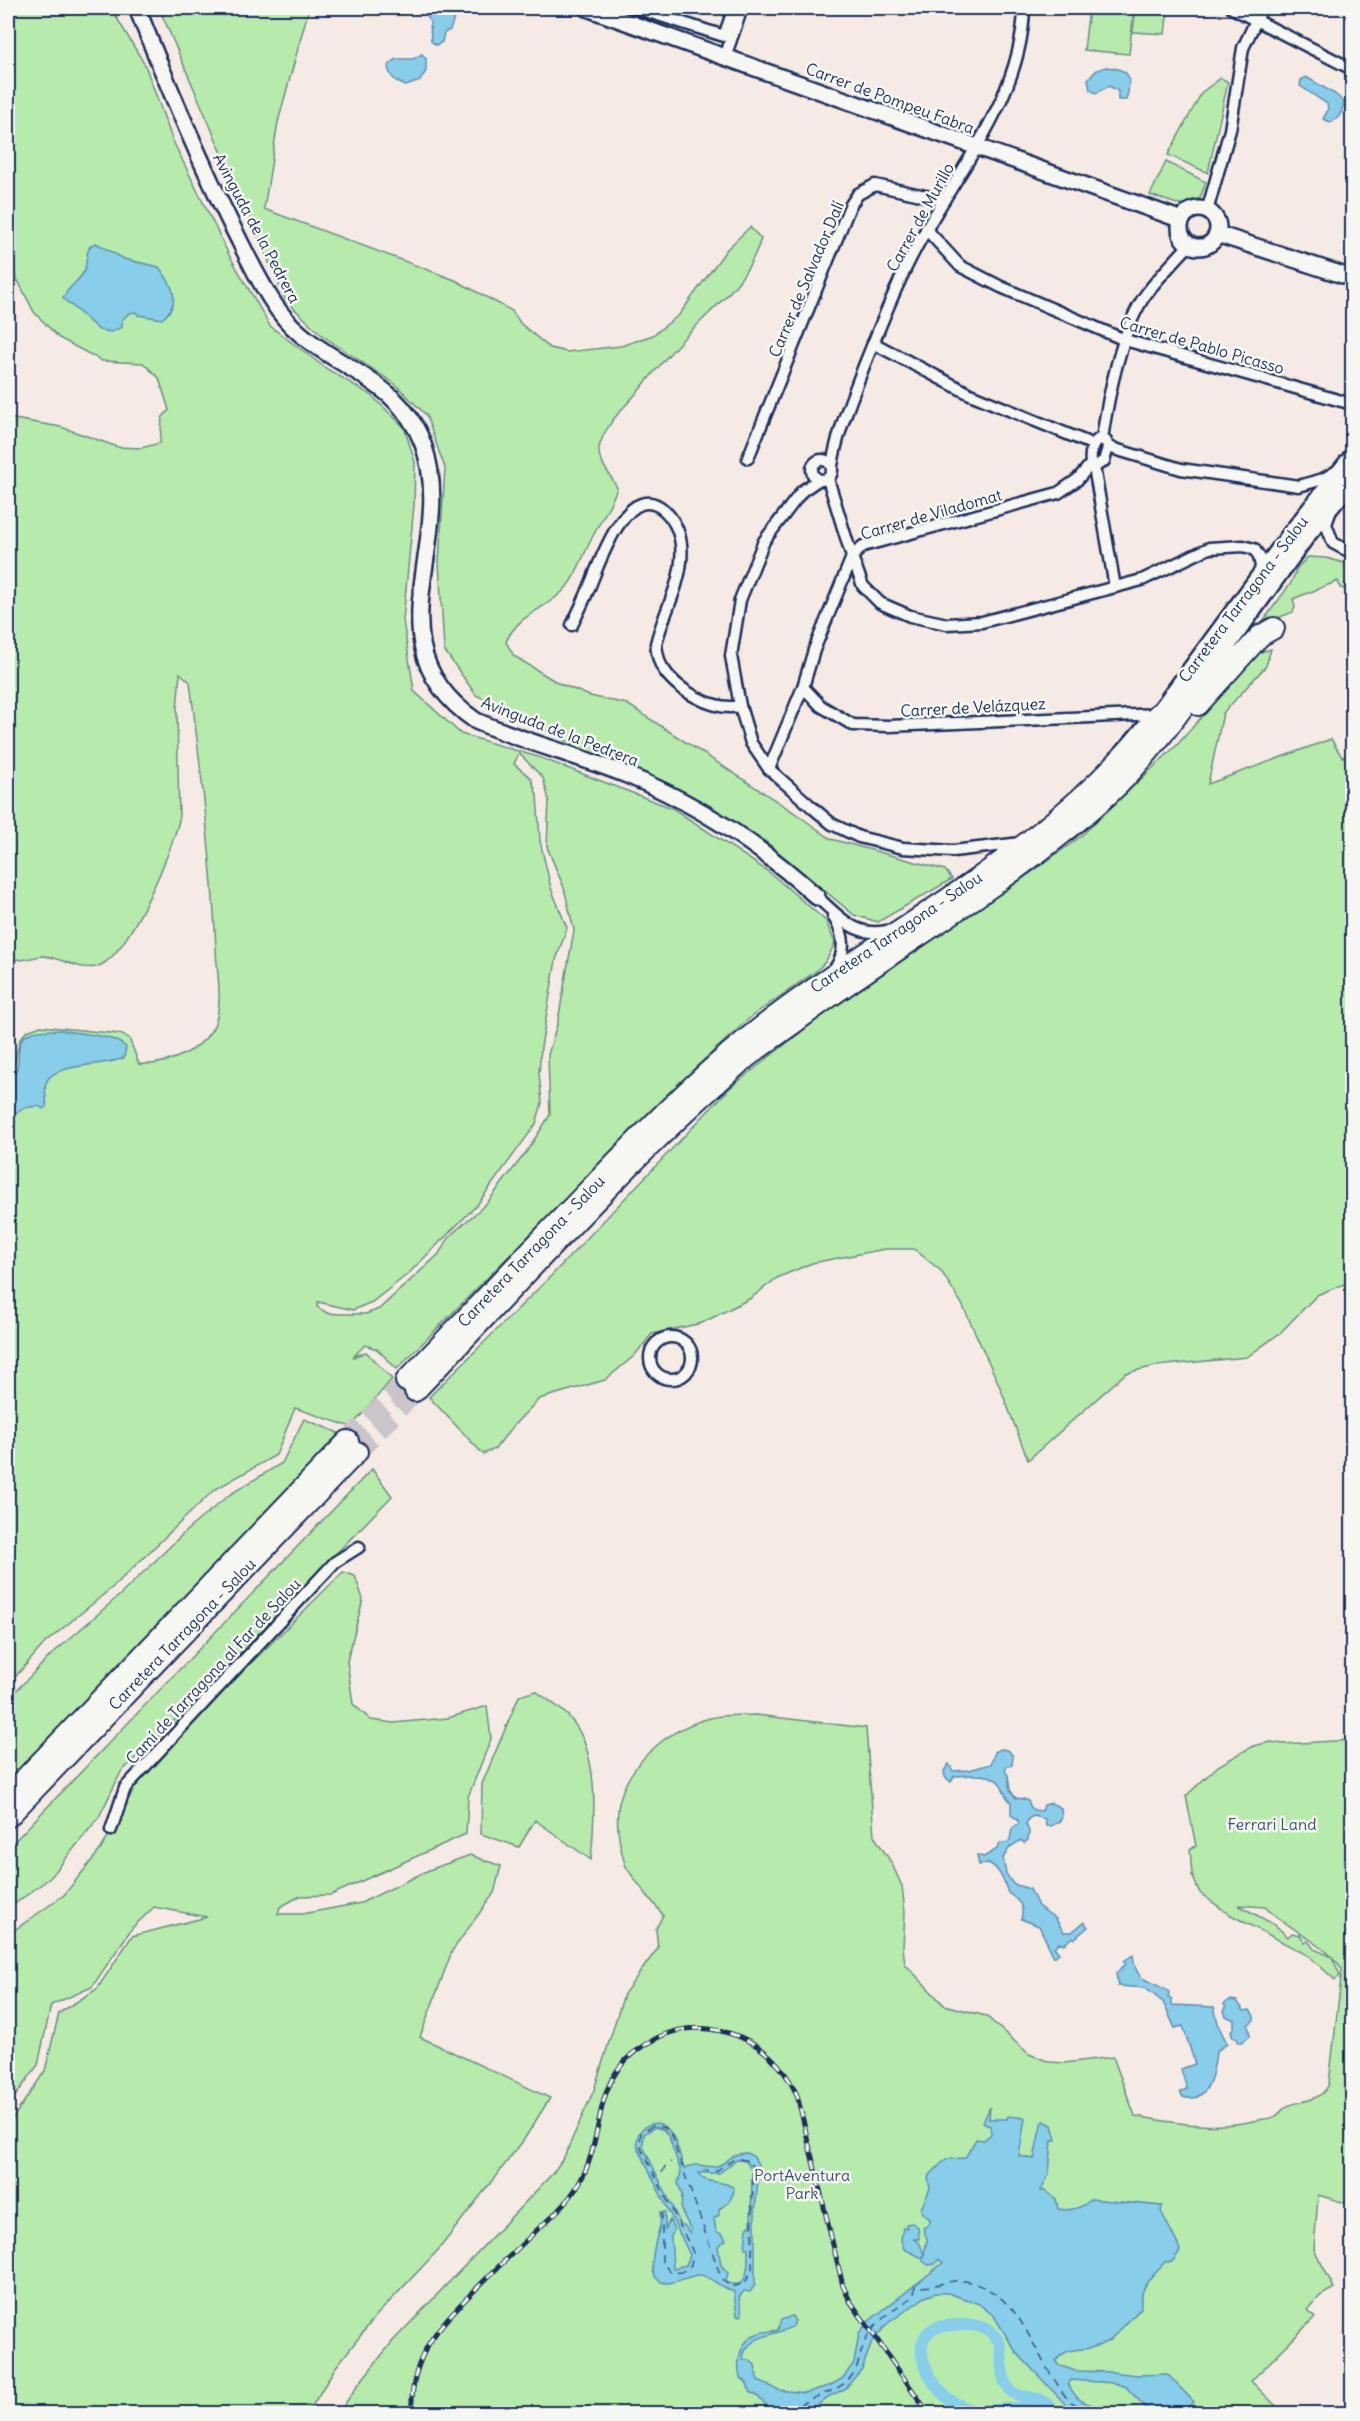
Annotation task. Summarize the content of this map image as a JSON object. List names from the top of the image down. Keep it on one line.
{"streets":{"highway":["Carretera Tarragona - Salou"],"street":["Carrer de Pompeu Fabra","Carrer de Murillo","Avinguda de la Pedrera","Carrer de Salvador Dalí","Carrer de Pablo Picasso","Carrer de Viladomat","Carrer de Velázquez","Camí de Tarragona al Far de Salou"]},"crossings":[["Carrer de Pompeu Fabra","Carrer de Murillo"],["Carrer de Murillo","Carrer de Salvador Dalí"],["Carrer de Murillo","Carrer de Pablo Picasso"],["Avinguda de la Pedrera","Carretera Tarragona - Salou"],["Carrer de Viladomat","Carrer de Velázquez"],["Carretera Tarragona - Salou","Carrer de Velázquez"]],"parks":["Ferrari Land","PortAventura Park"]}
